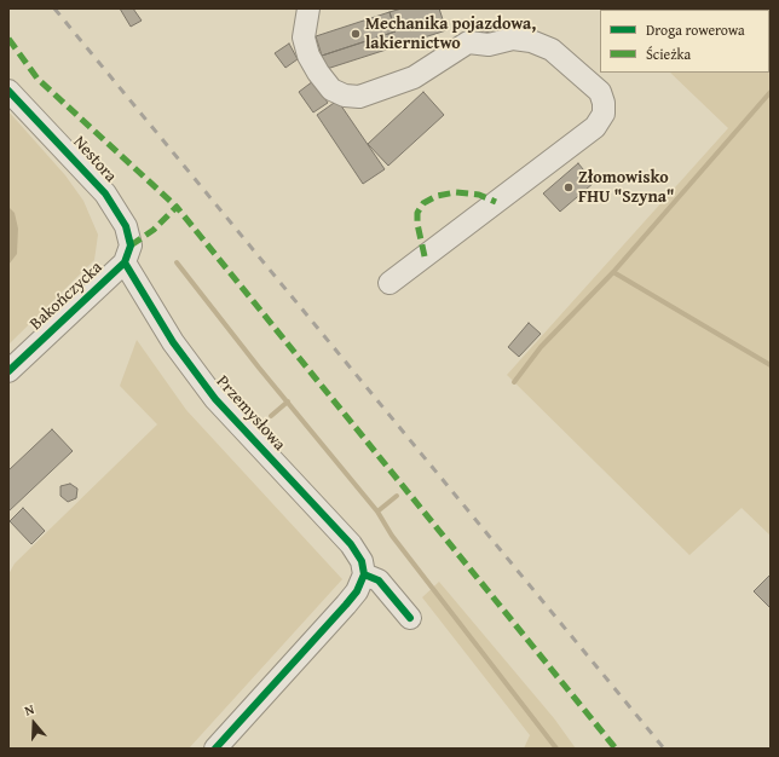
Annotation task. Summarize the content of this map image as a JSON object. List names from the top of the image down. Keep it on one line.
{"streets":{"street":["Nestora","Bakończycka","Przemysłowa"]},"crossings":[["Nestora","Bakończycka"],["Nestora","Przemysłowa"],["Bakończycka","Przemysłowa"]],"places":["Mechanika pojazdowa, lakiernictwo","Złomowisko FHU \"Szyna\""],"legend":["Droga rowerowa","Ścieżka"],"north":"top"}
